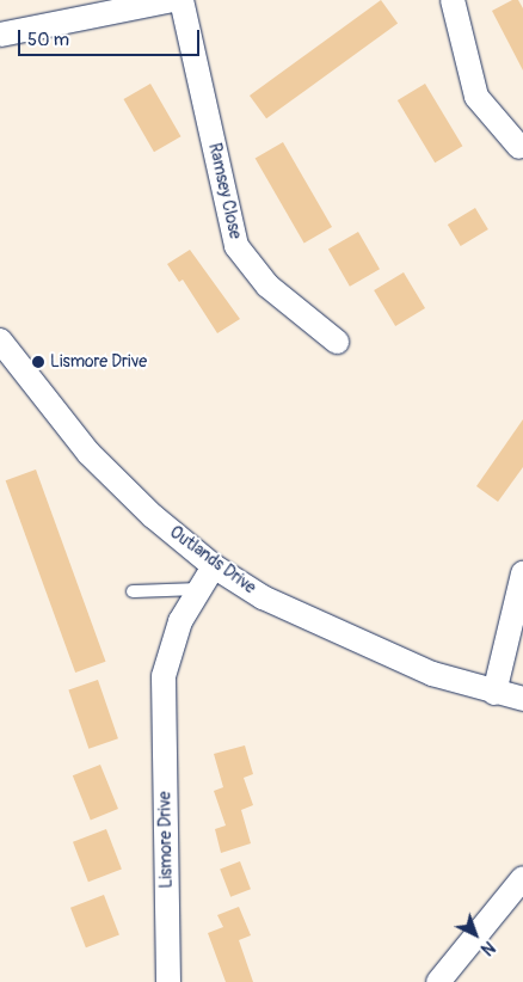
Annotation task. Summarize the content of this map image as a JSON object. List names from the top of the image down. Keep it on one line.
{"streets":{"street":["Ramsey Close","Outlands Drive","Lismore Drive"]},"crossings":[["Outlands Drive","Lismore Drive"]],"places":["Lismore Drive"],"scale_bar":"50 m","north":"bottom right"}
